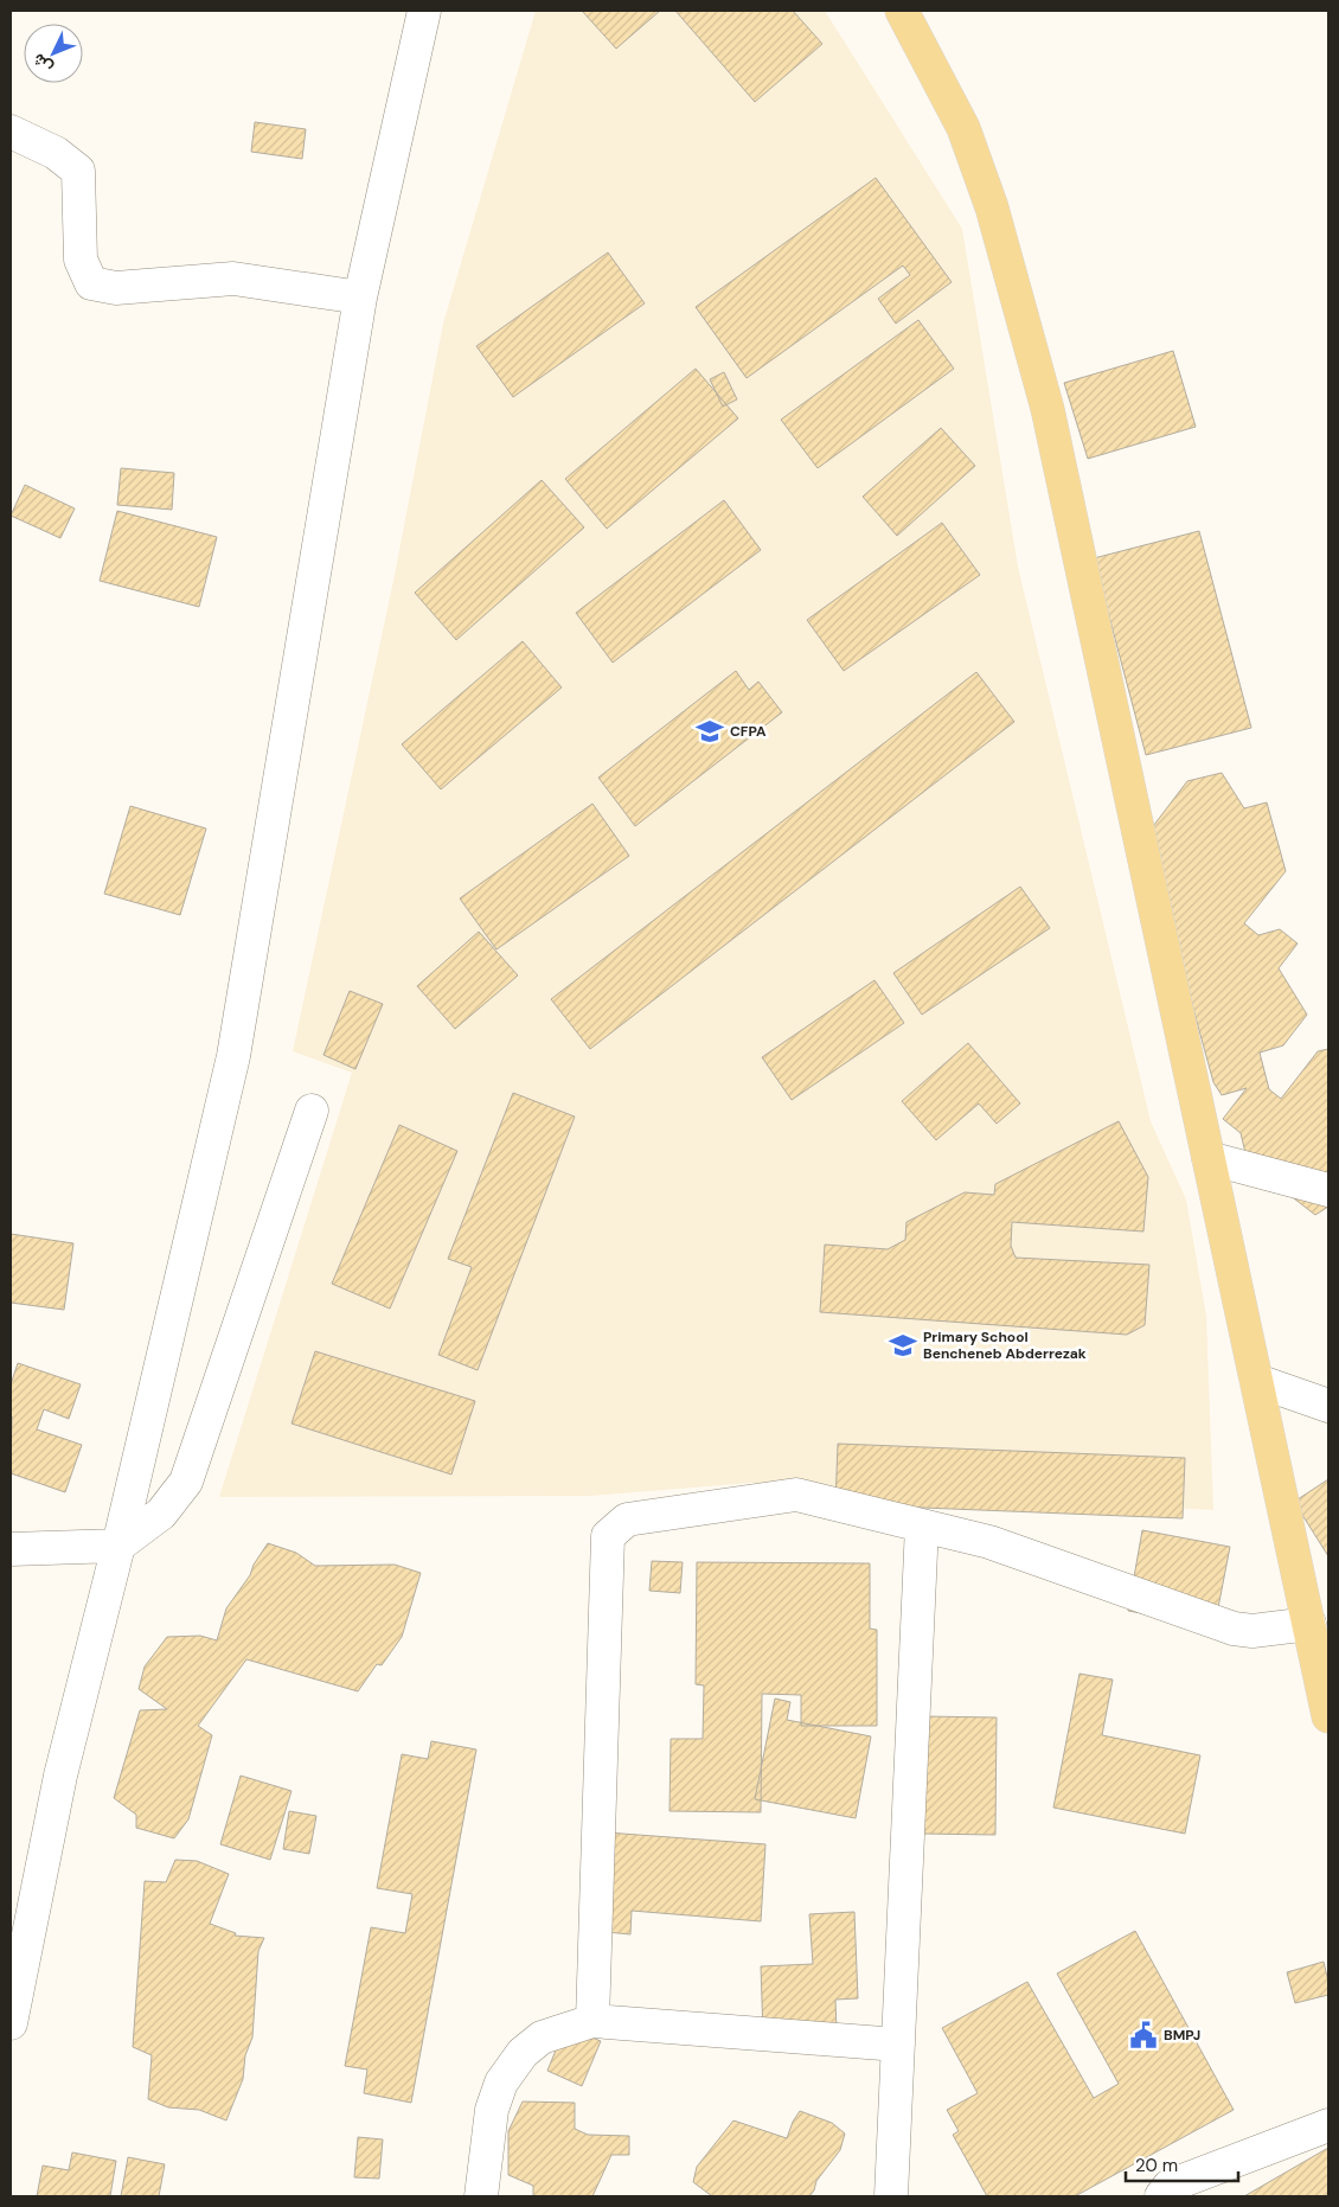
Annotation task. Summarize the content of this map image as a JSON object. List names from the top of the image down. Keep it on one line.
{"places":{"school or university":["CFPA","Primary School Bencheneb Abderrezak"],"public building":["BMPJ"]},"scale_bar":"20 m","north":"bottom left"}
